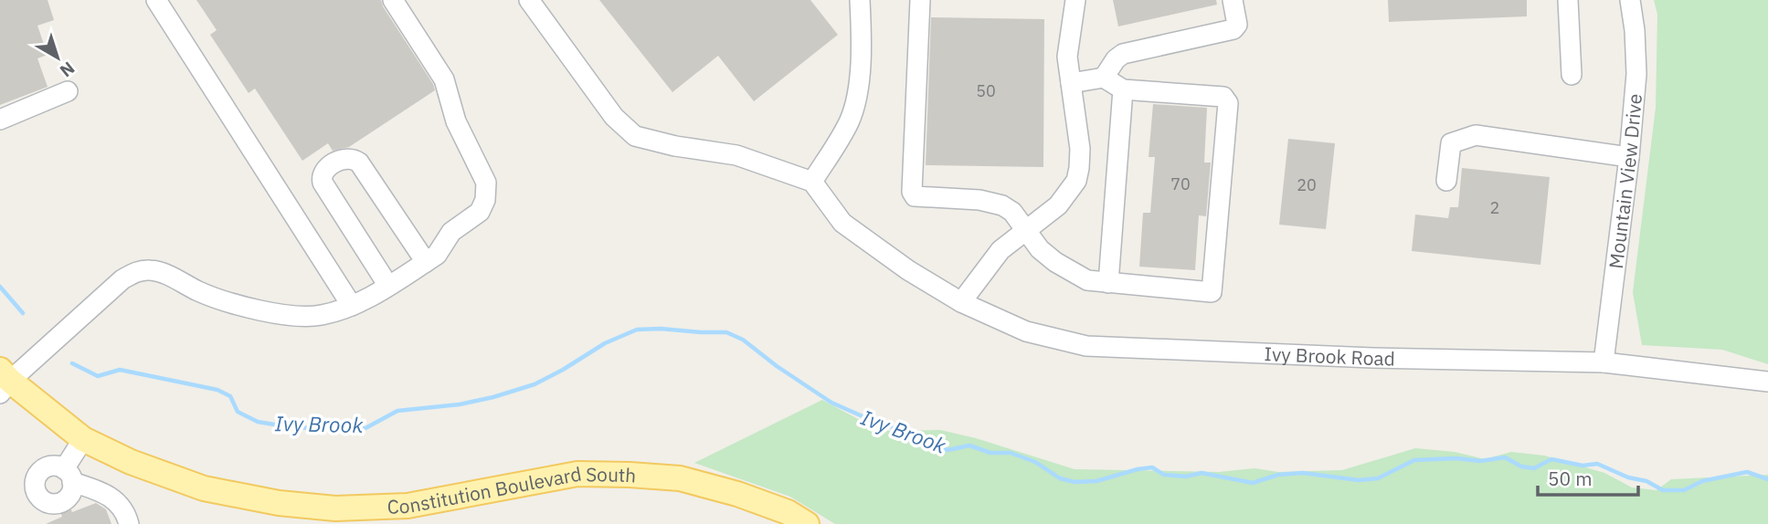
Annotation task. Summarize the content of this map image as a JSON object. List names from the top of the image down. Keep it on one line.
{"streets":{"main road":["Constitution Boulevard South"],"street":["Mountain View Drive","Ivy Brook Road"]},"crossings":[["Mountain View Drive","Ivy Brook Road"]],"water":["Ivy Brook"],"house_numbers":["50","70","20","2"],"scale_bar":"50 m","north":"bottom right"}
